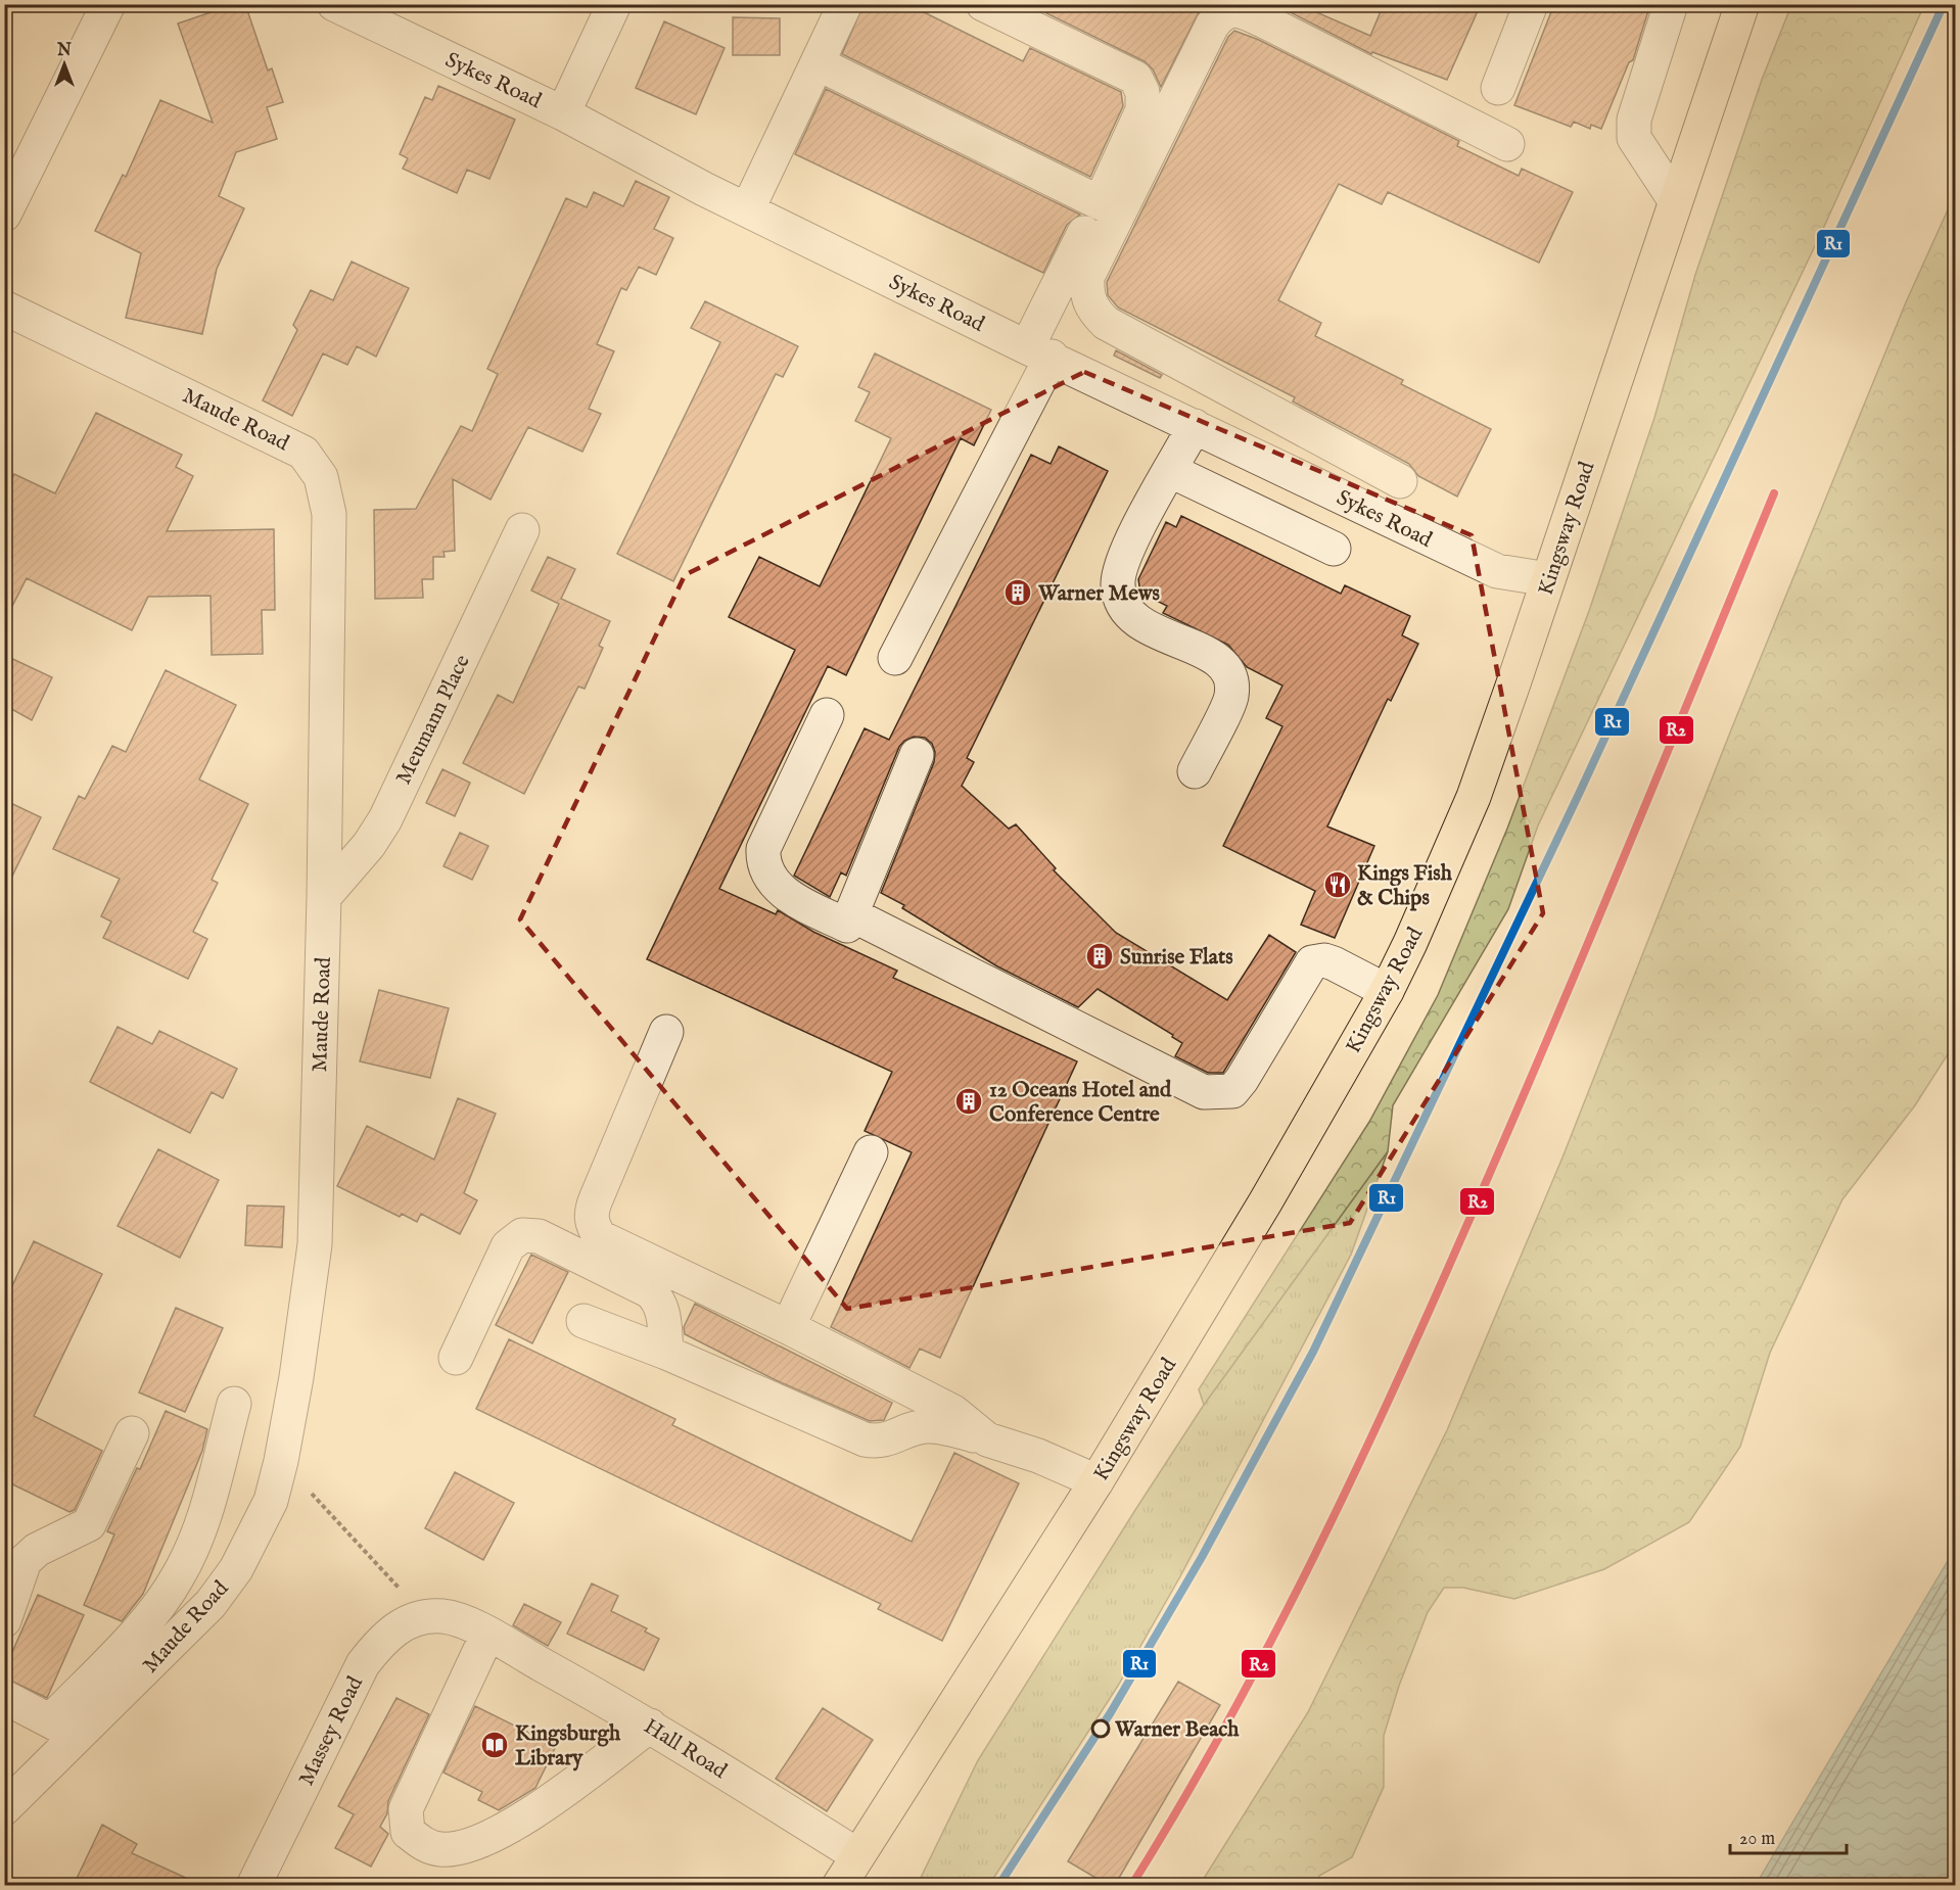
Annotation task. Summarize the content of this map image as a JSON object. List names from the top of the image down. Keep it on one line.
{"streets":{"main road":["Kingsway Road"],"street":["Sykes Road","Maude Road","Meumann Place","Massey Road","Hall Road"]},"crossings":[["Sykes Road","Kingsway Road"],["Maude Road","Meumann Place"],["Kingsway Road","Hall Road"],["Massey Road","Hall Road"]],"places":{"building":["Warner Mews","Sunrise Flats","12 Oceans Hotel and Conference Centre"],"restaurant":["Kings Fish & Chips"],"other":["Warner Beach"],"library":["Kingsburgh Library"]},"lines":["transit line R1","transit line R2"],"scale_bar":"20 m","north":"top"}
